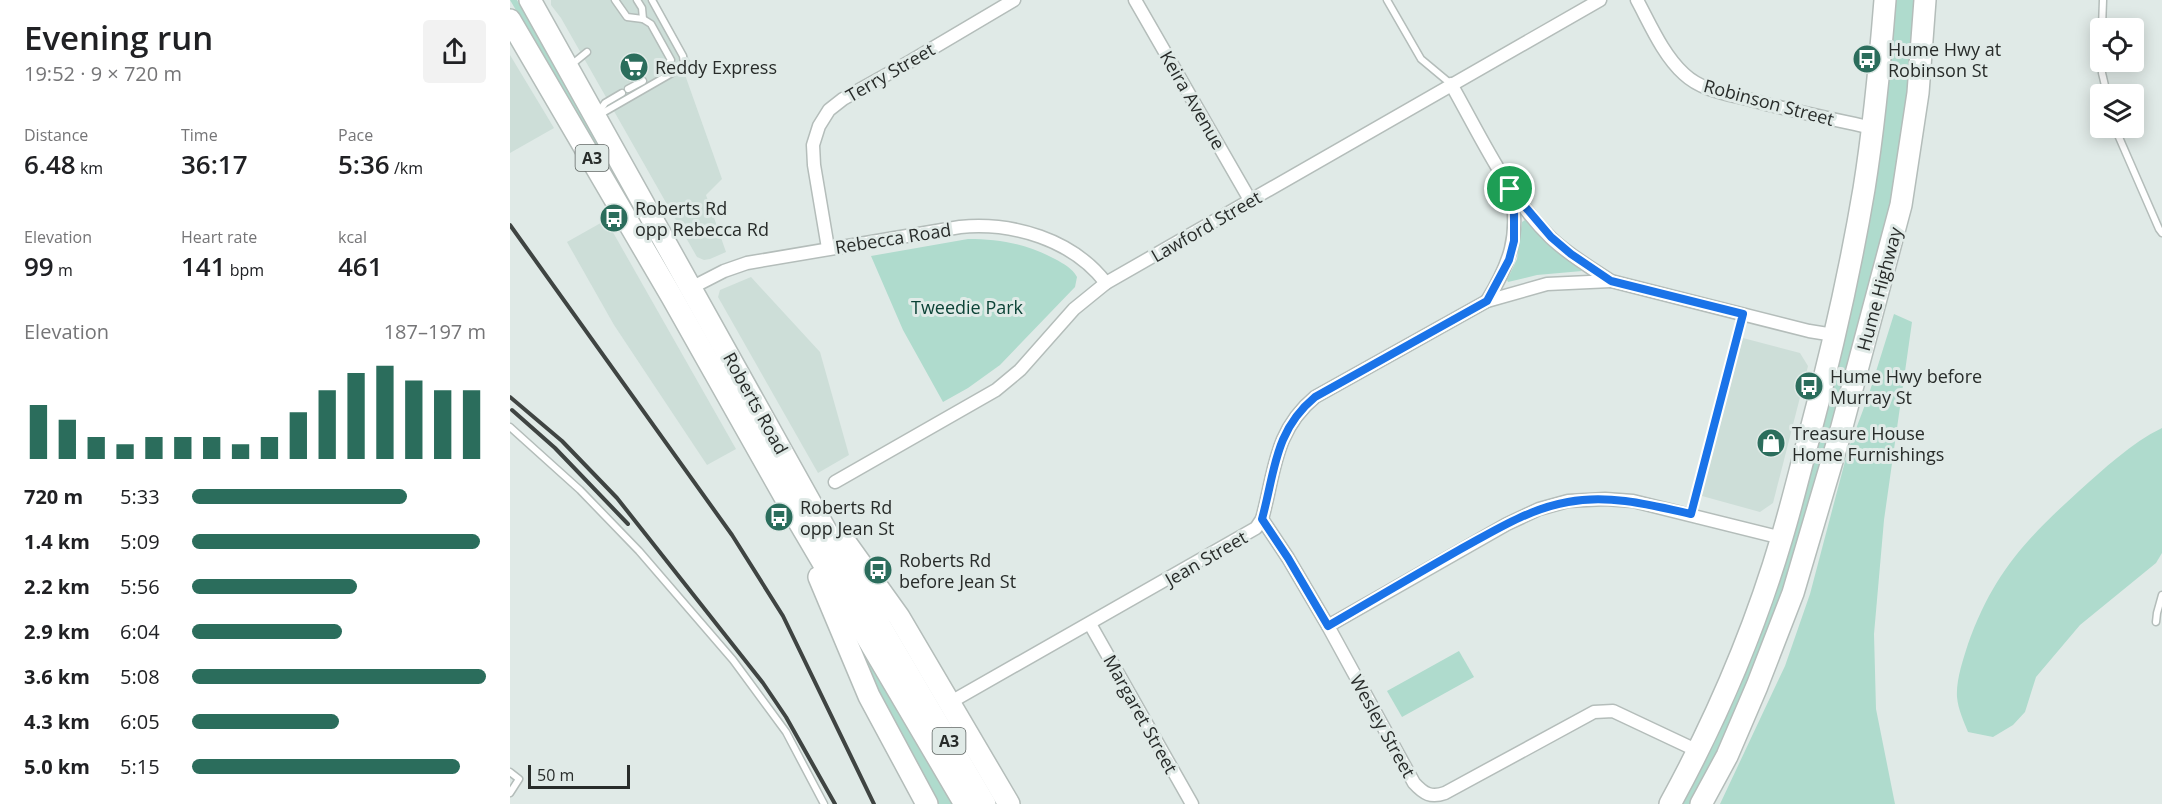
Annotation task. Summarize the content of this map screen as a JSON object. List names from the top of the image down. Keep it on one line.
{"streets":{"highway":["A3","Hume Highway","Roberts Road"],"street":["Terry Street","Keira Avenue","Robinson Street","Lawford Street","Rebecca Road","Jean Street","Margaret Street","Wesley Street"]},"crossings":[["Terry Street","Rebecca Road"],["Keira Avenue","Lawford Street"],["Robinson Street","Hume Highway"],["Lawford Street","Rebecca Road"],["Rebecca Road","Roberts Road"],["Hume Highway","Wesley Street"],["Jean Street","Margaret Street"],["Jean Street","Wesley Street"]],"parks":["Tweedie Park"],"places":{"bus stop":["Hume Hwy at Robinson St","Roberts Rd opp Rebecca Rd","Hume Hwy before Murray St","Roberts Rd opp Jean St","Roberts Rd before Jean St"],"supermarket":["Reddy Express"],"shop":["Treasure House Home Furnishings"]},"scale_bar":"50 m","page":{"heading":["Evening run","19:52 · 9 × 720 m"],"stats":[["Distance","6.48 km"],["Time","36:17"],["Pace","5:36 /km"],["Elevation","99 m"],["Heart rate","141 bpm"],["kcal","461"]],"chart":["Elevation","187–197 m"],"list":[{"name":"720 m","note":"5:33"},{"name":"1.4 km","note":"5:09"},{"name":"2.2 km","note":"5:56"},{"name":"2.9 km","note":"6:04"},{"name":"3.6 km","note":"5:08"},{"name":"4.3 km","note":"6:05"},{"name":"5.0 km","note":"5:15"}],"scale":"50 m"}}
